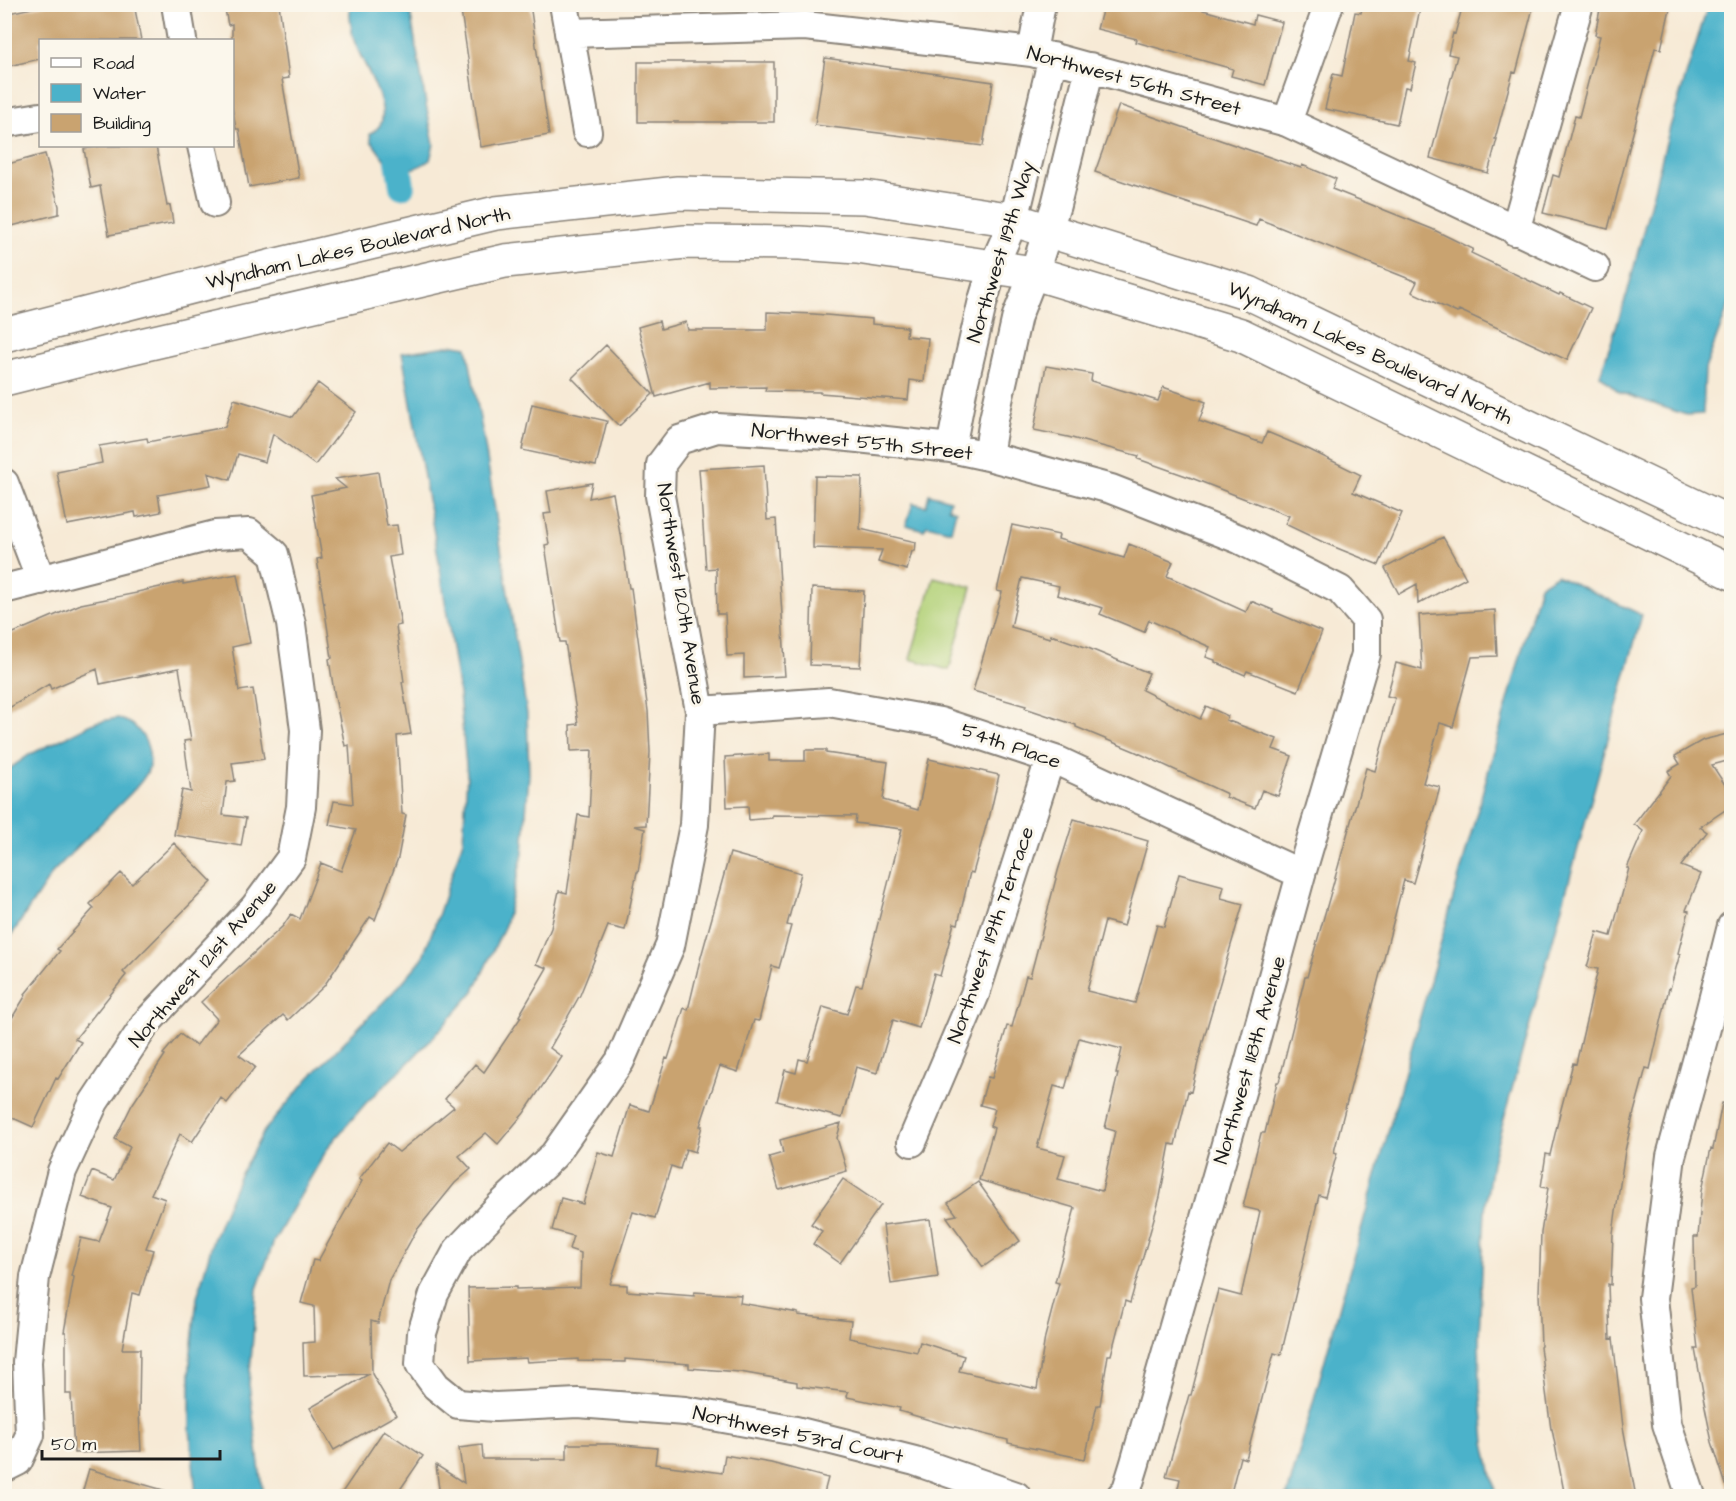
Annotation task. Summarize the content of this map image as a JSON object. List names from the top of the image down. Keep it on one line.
{"streets":{"street":["Northwest 56th Street","Wyndham Lakes Boulevard North","Northwest 119th Way","Northwest 55th Street","Northwest 120th Avenue","54th Place","Northwest 119th Terrace","Northwest 121st Avenue","Northwest 118th Avenue","Northwest 53rd Court"]},"crossings":[["Northwest 56th Street","Northwest 119th Way"],["Wyndham Lakes Boulevard North","Northwest 119th Way"],["Northwest 119th Way","Northwest 55th Street"],["Northwest 55th Street","Northwest 120th Avenue"],["Northwest 55th Street","Northwest 118th Avenue"],["Northwest 120th Avenue","54th Place"],["Northwest 120th Avenue","Northwest 53rd Court"],["54th Place","Northwest 119th Terrace"],["54th Place","Northwest 118th Avenue"]],"legend":["Road","Water","Building"],"scale_bar":"50 m"}
